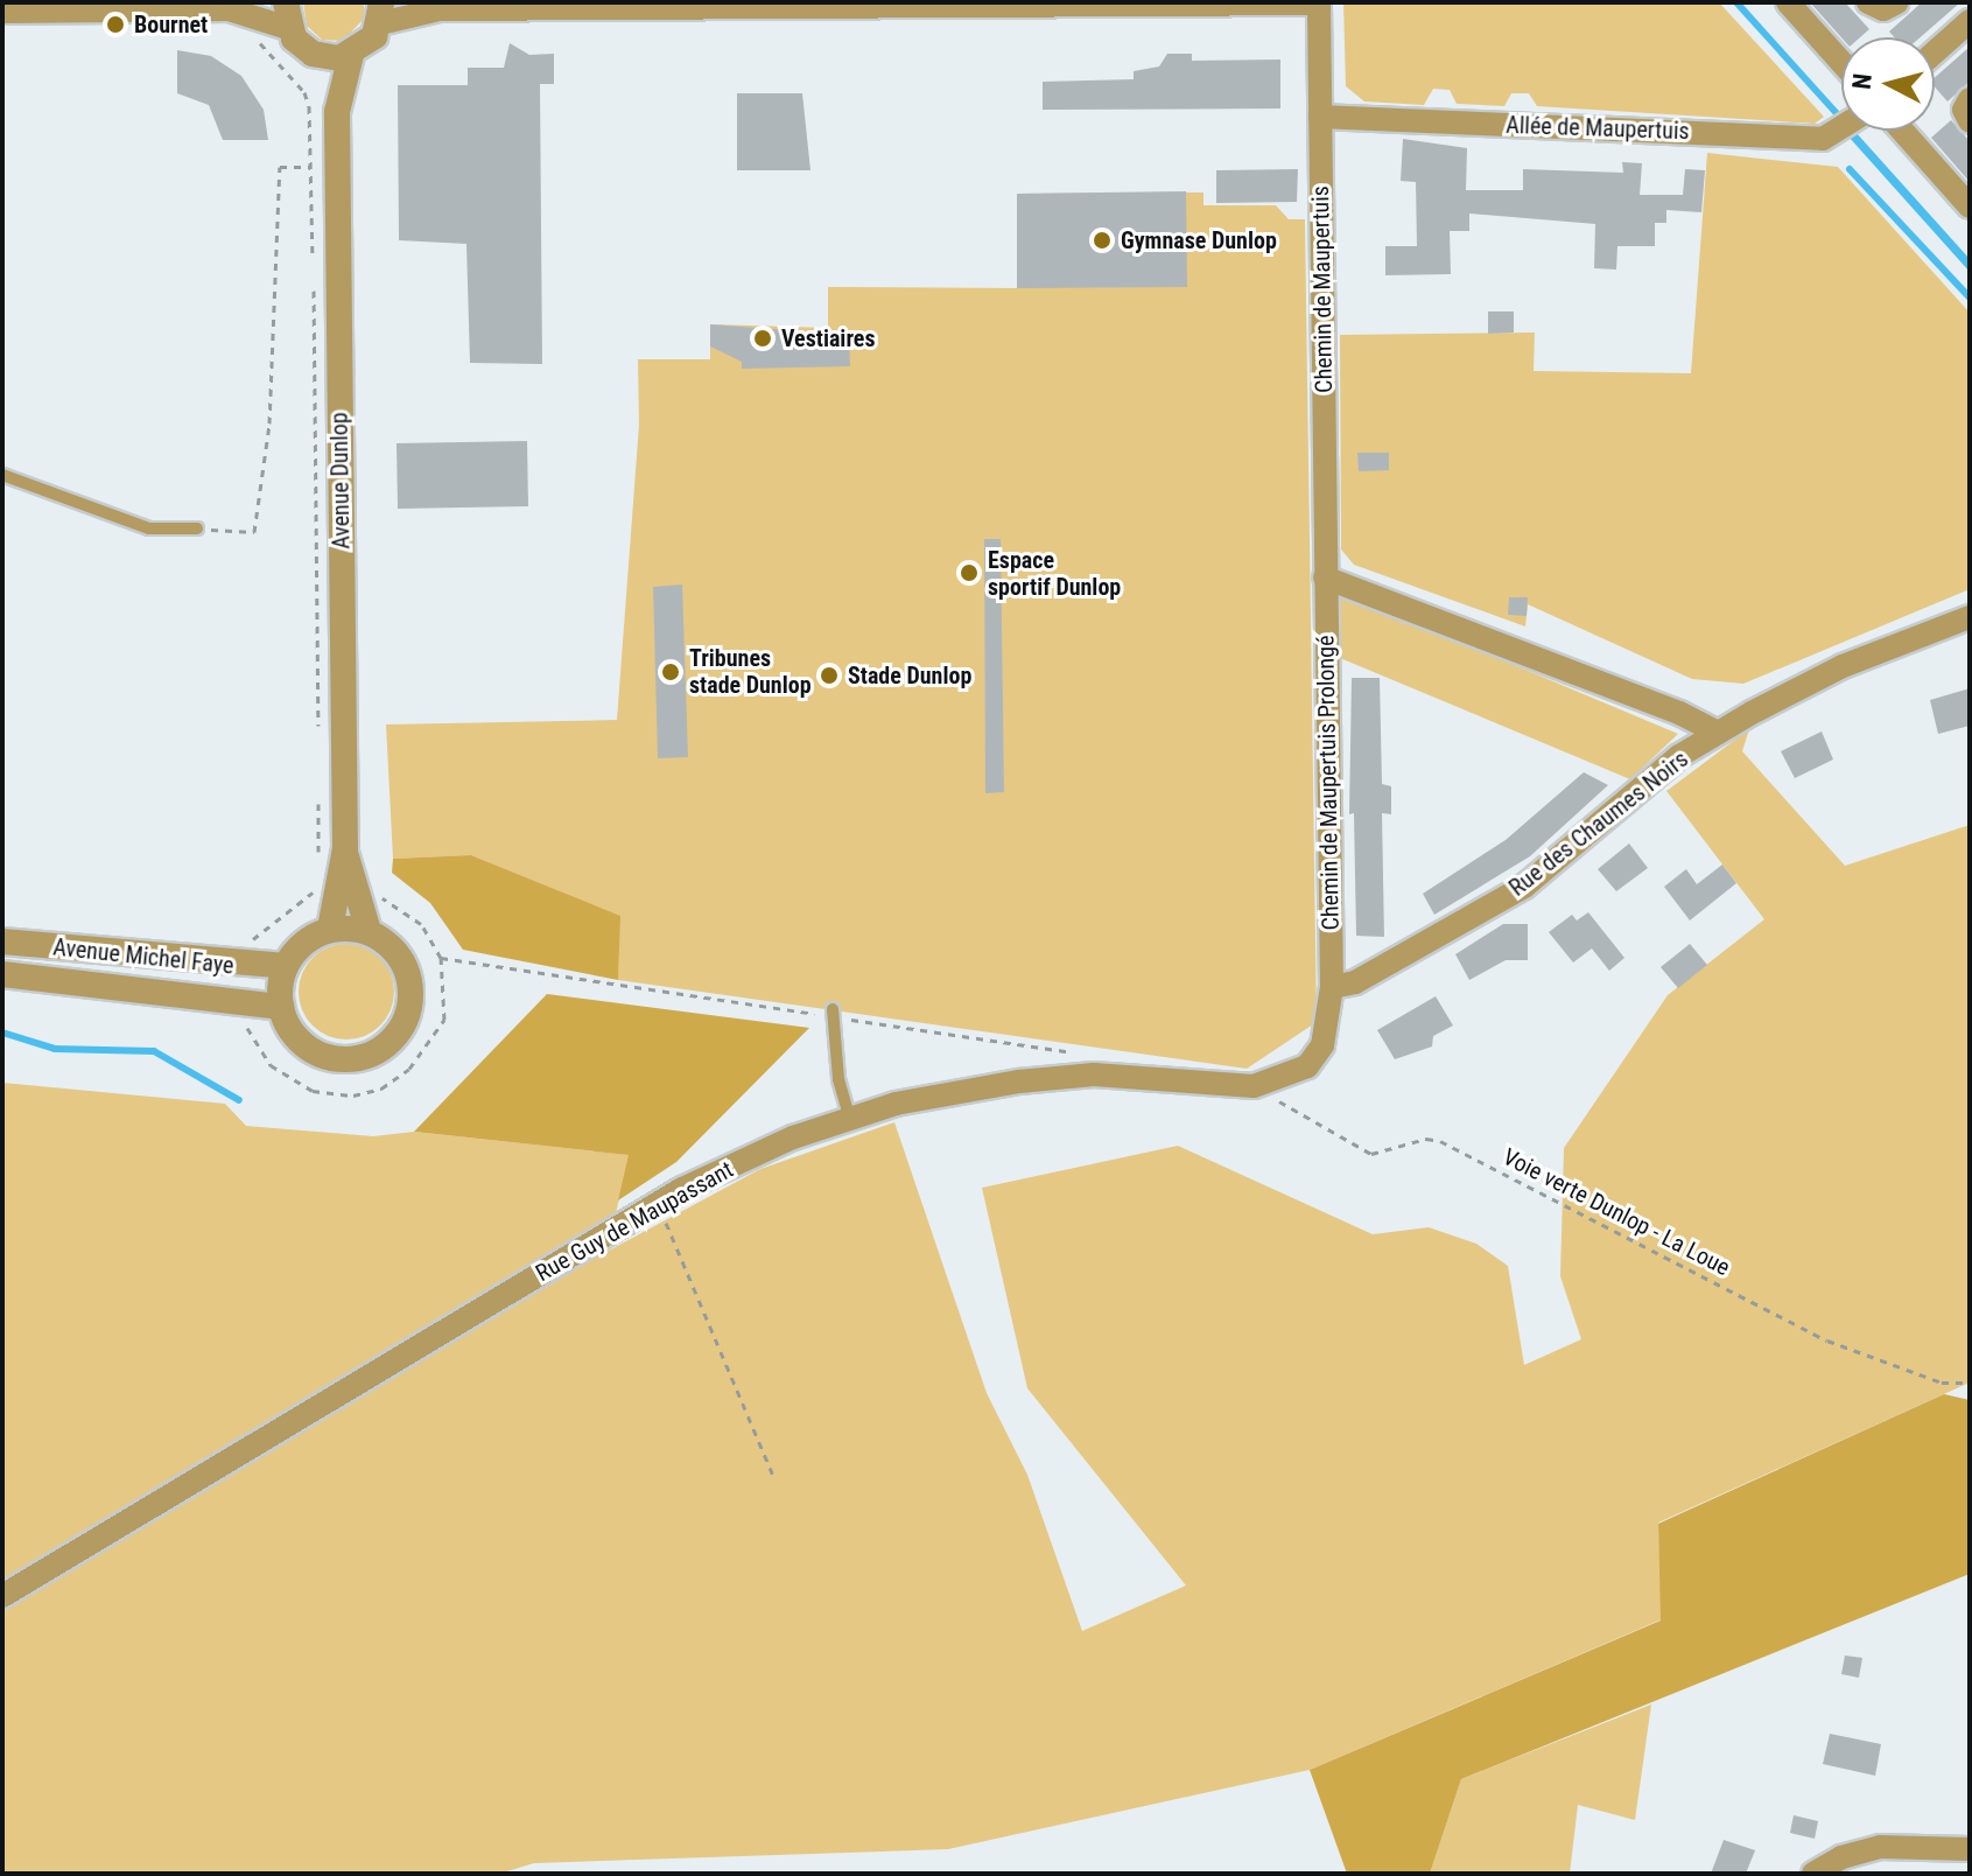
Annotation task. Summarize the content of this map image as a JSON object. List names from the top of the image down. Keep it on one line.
{"streets":{"street":["Allée de Maupertuis","Chemin de Maupertuis","Avenue Dunlop","Chemin de Maupertuis Prolongé","Rue des Chaumes Noirs","Avenue Michel Faye","Rue Guy de Maupassant"],"path":["Voie verte Dunlop - La Loue"]},"crossings":[["Allée de Maupertuis","Chemin de Maupertuis"],["Chemin de Maupertuis","Chemin de Maupertuis Prolongé"],["Avenue Dunlop","Avenue Michel Faye"],["Chemin de Maupertuis Prolongé","Rue des Chaumes Noirs"],["Chemin de Maupertuis Prolongé","Rue Guy de Maupassant"],["Rue des Chaumes Noirs","Rue Guy de Maupassant"],["Voie verte Dunlop - La Loue","Rue Guy de Maupassant"]],"places":["Bournet","Gymnase Dunlop","Vestiaires","Espace sportif Dunlop","Tribunes stade Dunlop","Stade Dunlop"],"north":"left"}
